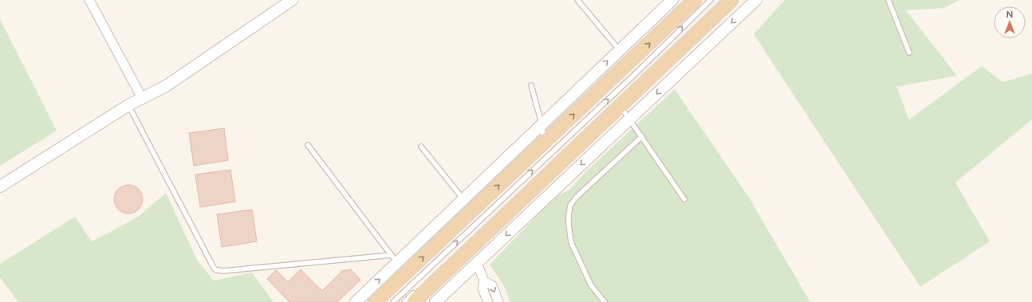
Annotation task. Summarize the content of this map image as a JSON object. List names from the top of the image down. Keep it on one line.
{"north":"top"}
